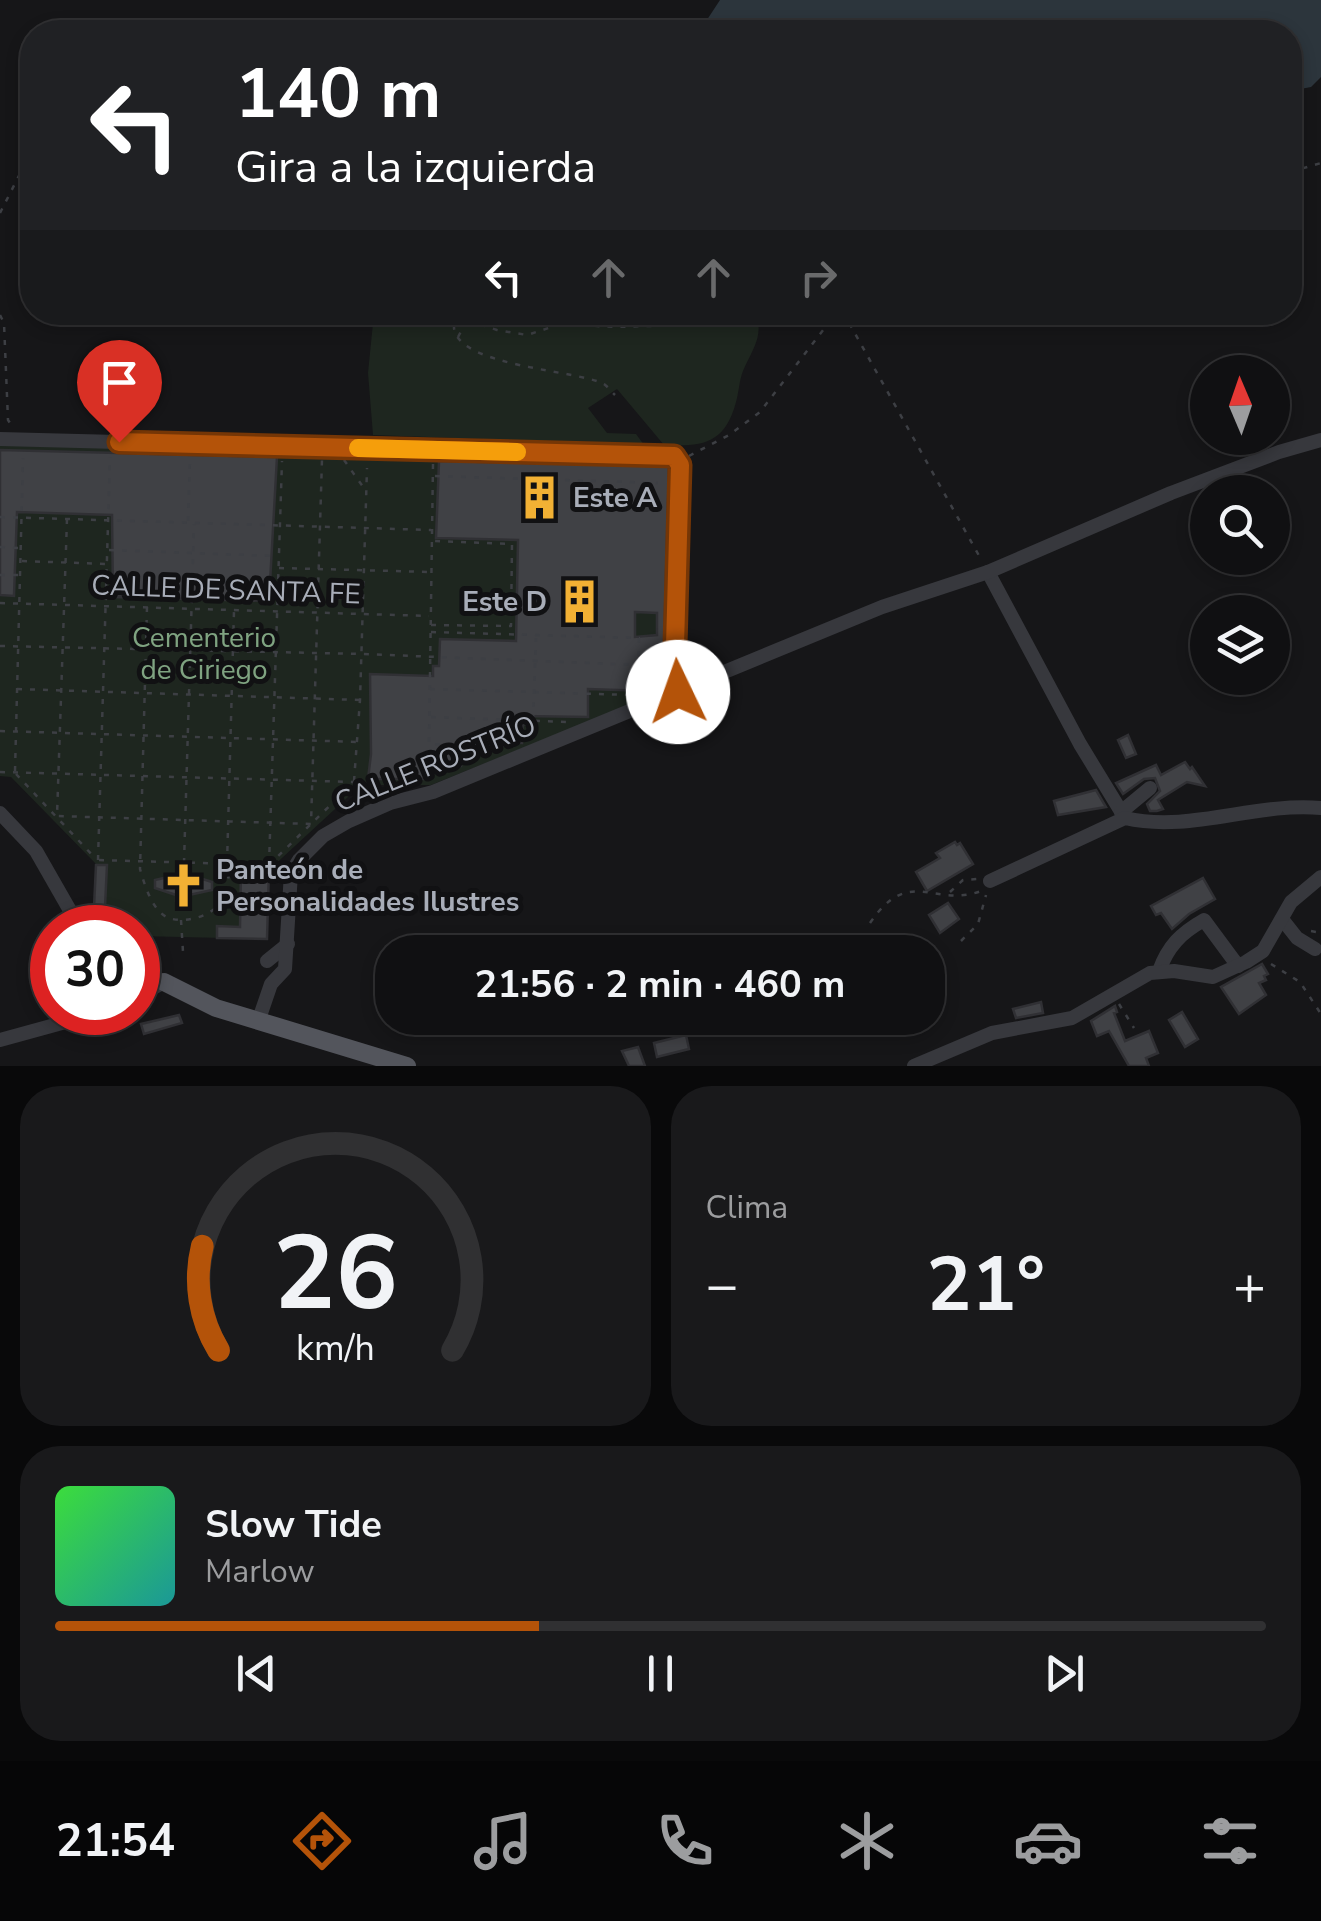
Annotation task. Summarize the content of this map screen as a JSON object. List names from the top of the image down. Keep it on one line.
{"streets":{"street":["CALLE ROSTRÍO"],"path":["CALLE DE SANTA FE"]},"parks":["Cementerio de Ciriego"],"places":{"building":["Este A","Este D"],"church":["Panteón de Personalidades Ilustres"]},"north":"top","page":{"turn":["140 m","Gira a la izquierda"],"limit":"30","trip":"21:56 · 2 min · 460 m","tile":"Clima","heat":["−","21°","+"],"song":["Slow Tide","Marlow"],"tabs":"21:54","gauge":["26","km/h"]}}
